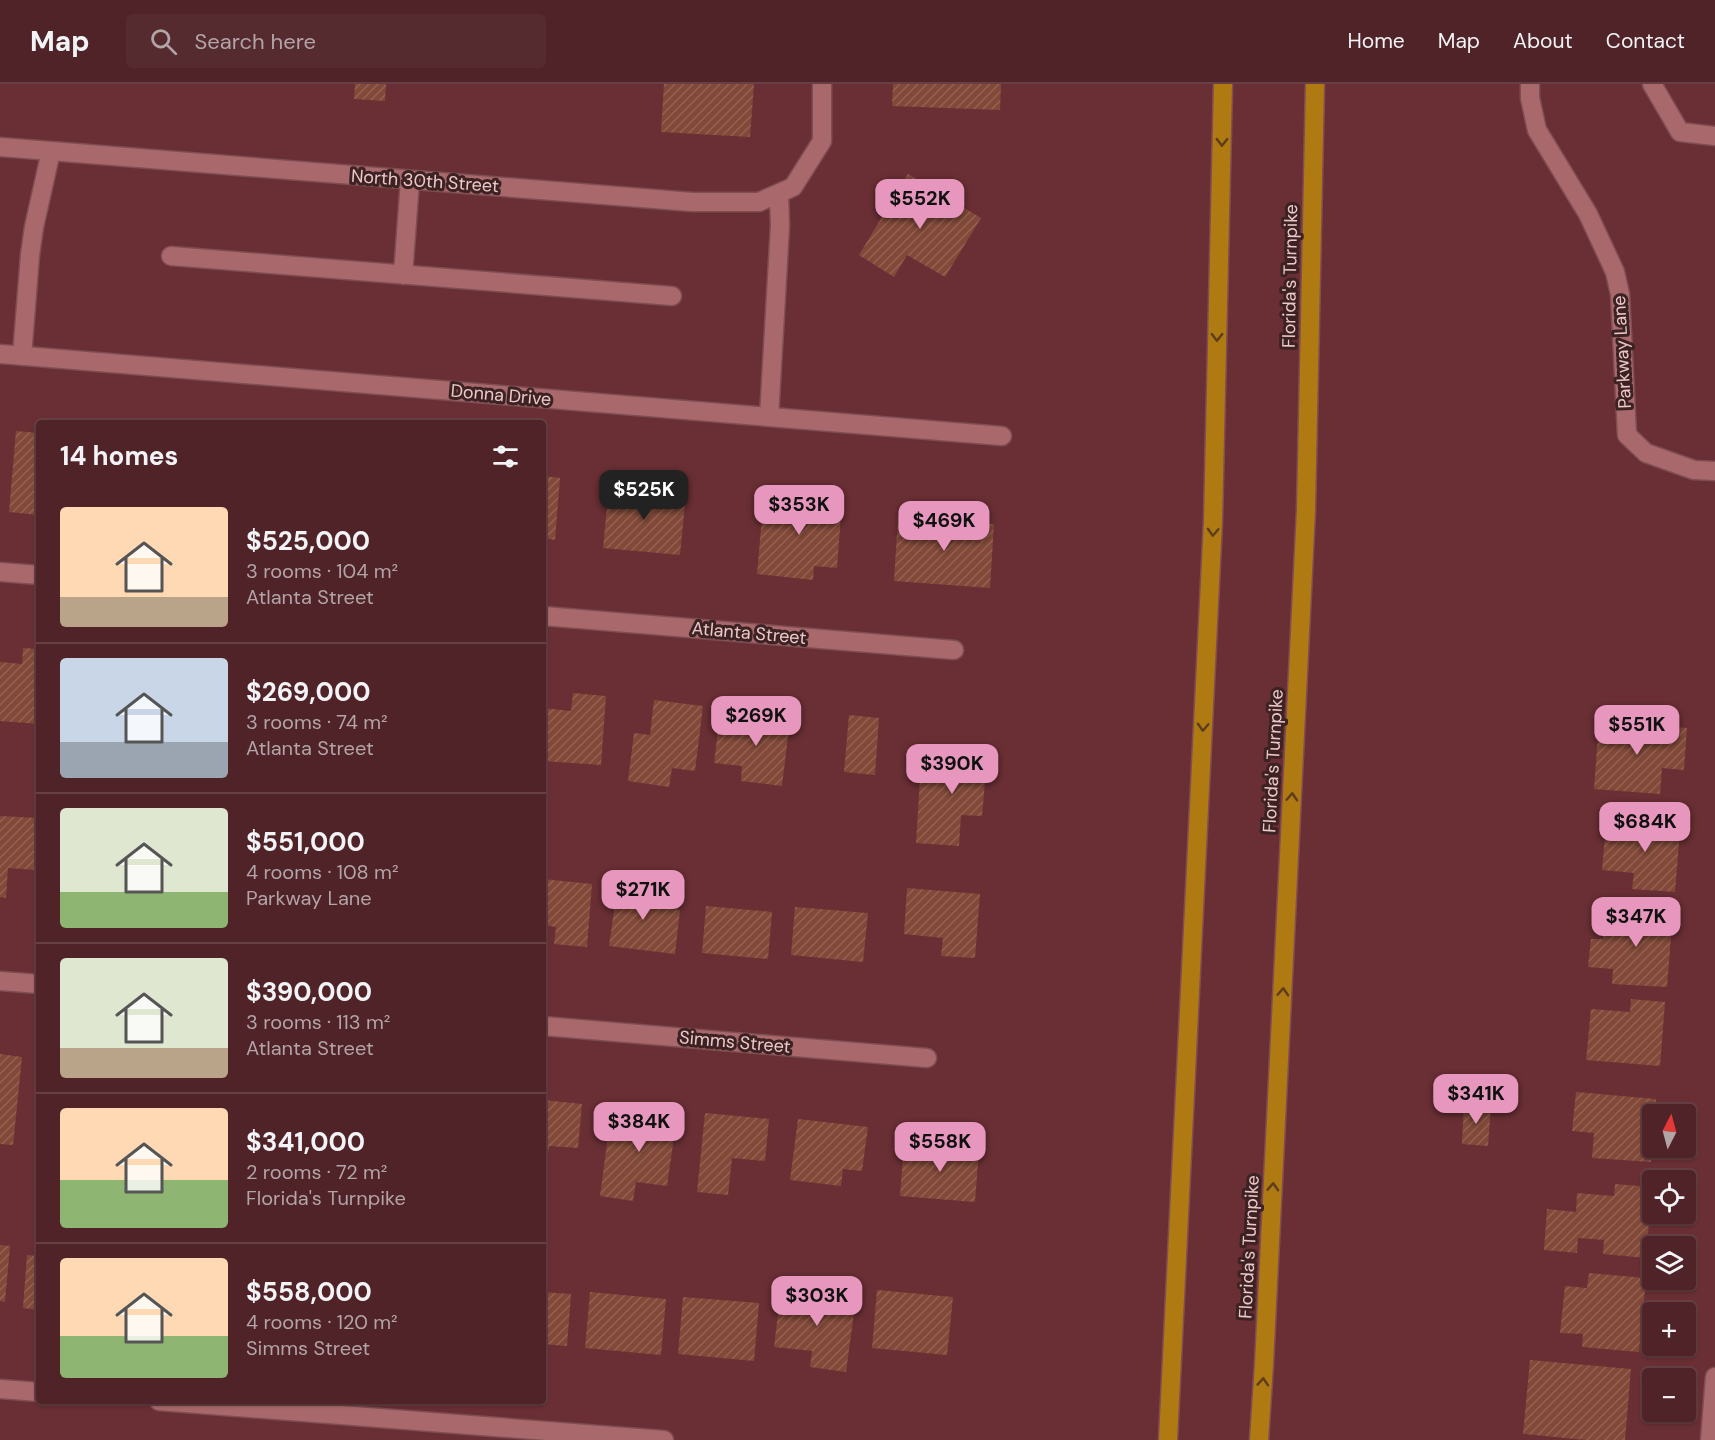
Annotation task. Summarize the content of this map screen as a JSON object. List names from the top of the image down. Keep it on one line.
{"streets":{"highway":["Florida's Turnpike"],"street":["North 30th Street","Parkway Lane","Donna Drive","Atlanta Street","Simms Street"]},"north":"top","page":{"header":"Map","search":"Search here","nav":["Home","Map","About","Contact"],"price":["$552K","$525K","$353K","$469K","$269K","$551K","$390K","$684K","$271K","$347K","$341K","$384K","$558K","$303K"],"heading":"14 homes","list":[{"name":"$525,000","note":"3 rooms · 104 m² · Atlanta Street"},{"name":"$269,000","note":"3 rooms · 74 m² · Atlanta Street"},{"name":"$551,000","note":"4 rooms · 108 m² · Parkway Lane"},{"name":"$390,000","note":"3 rooms · 113 m² · Atlanta Street"},{"name":"$341,000","note":"2 rooms · 72 m² · Florida's Turnpike"},{"name":"$558,000","note":"4 rooms · 120 m² · Simms Street"}],"map_buttons":["+","−"]}}
